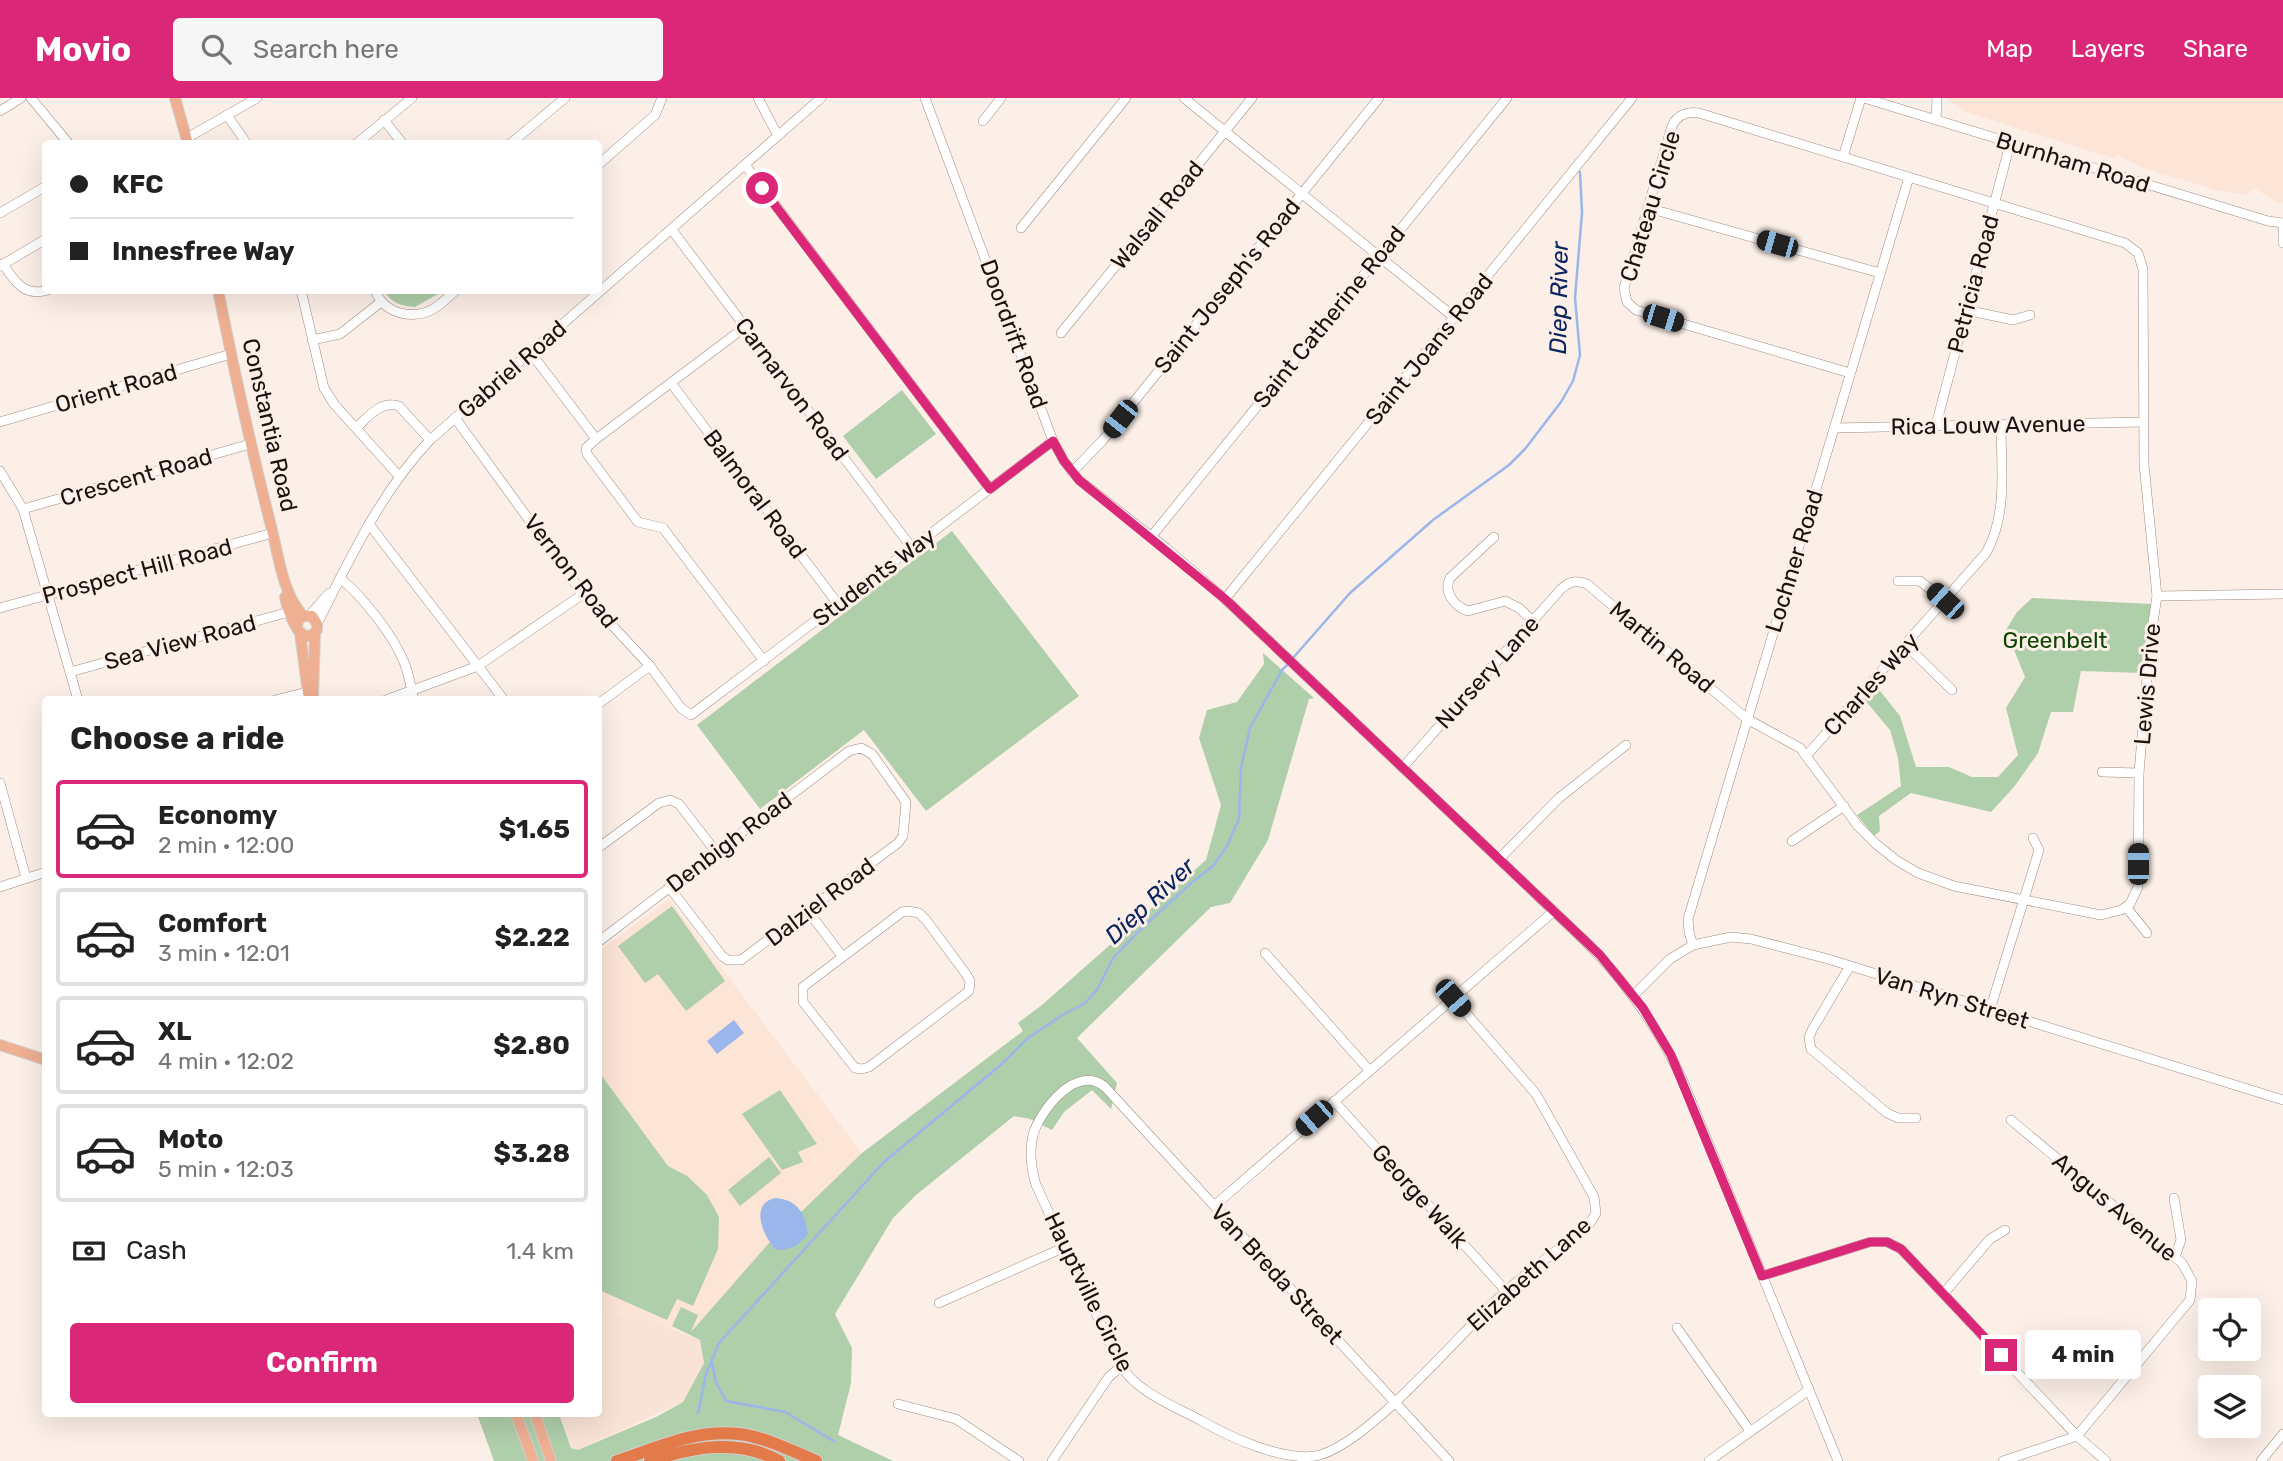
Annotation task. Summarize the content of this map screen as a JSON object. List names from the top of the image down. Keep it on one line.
{"streets":{"main road":["Constantia Road"],"street":["Burnham Road","Chateau Circle","Walsall Road","Petricia Road","Saint Joseph's Road","Saint Catherine Road","Doordrift Road","Saint Joans Road","Gabriel Road","Orient Road","Carnarvon Road","Rica Louw Avenue","Crescent Road","Balmoral Road","Lochner Road","Prospect Hill Road","Vernon Road","Students Way","Sea View Road","Martin Road","Nursery Lane","Charles Way","Lewis Drive","Denbigh Road","Dalziel Road","Van Ryn Street","George Walk","Angus Avenue","Van Breda Street","Elizabeth Lane","Hauptville Circle"]},"crossings":[["Burnham Road","Petricia Road"],["Chateau Circle","Lochner Road"],["Chateau Circle","Lewis Drive"],["Petricia Road","Rica Louw Avenue"],["Petricia Road","Lewis Drive"],["Saint Joseph's Road","Doordrift Road"],["Saint Catherine Road","Doordrift Road"],["Doordrift Road","Saint Joans Road"],["Doordrift Road","Students Way"],["Doordrift Road","Nursery Lane"],["Doordrift Road","Van Ryn Street"],["Gabriel Road","Carnarvon Road"],["Gabriel Road","Constantia Road"],["Gabriel Road","Vernon Road"],["Orient Road","Constantia Road"],["Carnarvon Road","Students Way"],["Constantia Road","Crescent Road"],["Constantia Road","Prospect Hill Road"],["Constantia Road","Sea View Road"],["Rica Louw Avenue","Lochner Road"],["Rica Louw Avenue","Charles Way"],["Rica Louw Avenue","Lewis Drive"],["Balmoral Road","Students Way"],["Lochner Road","Martin Road"],["Lochner Road","Lewis Drive"],["Lochner Road","Van Ryn Street"],["Vernon Road","Students Way"],["Martin Road","Nursery Lane"],["Denbigh Road","Dalziel Road"],["George Walk","Elizabeth Lane"],["Van Breda Street","Elizabeth Lane"],["Van Breda Street","Hauptville Circle"],["Elizabeth Lane","Hauptville Circle"]],"water":["Diep River"],"parks":["Greenbelt"],"page":{"header":"Movio","search":"Search here","nav":["Map","Layers","Share"],"banner":["KFC","Innesfree Way"],"heading":"Choose a ride","list":[{"name":"Economy","note":"2 min · 12:00","value":"$1.65"},{"name":"Comfort","note":"3 min · 12:01","value":"$2.22"},{"name":"XL","note":"4 min · 12:02","value":"$2.80"},{"name":"Moto","note":"5 min · 12:03","value":"$3.28"}],"pay":["Cash","1.4 km"],"buttons":"Confirm","bubble":"4 min"}}
